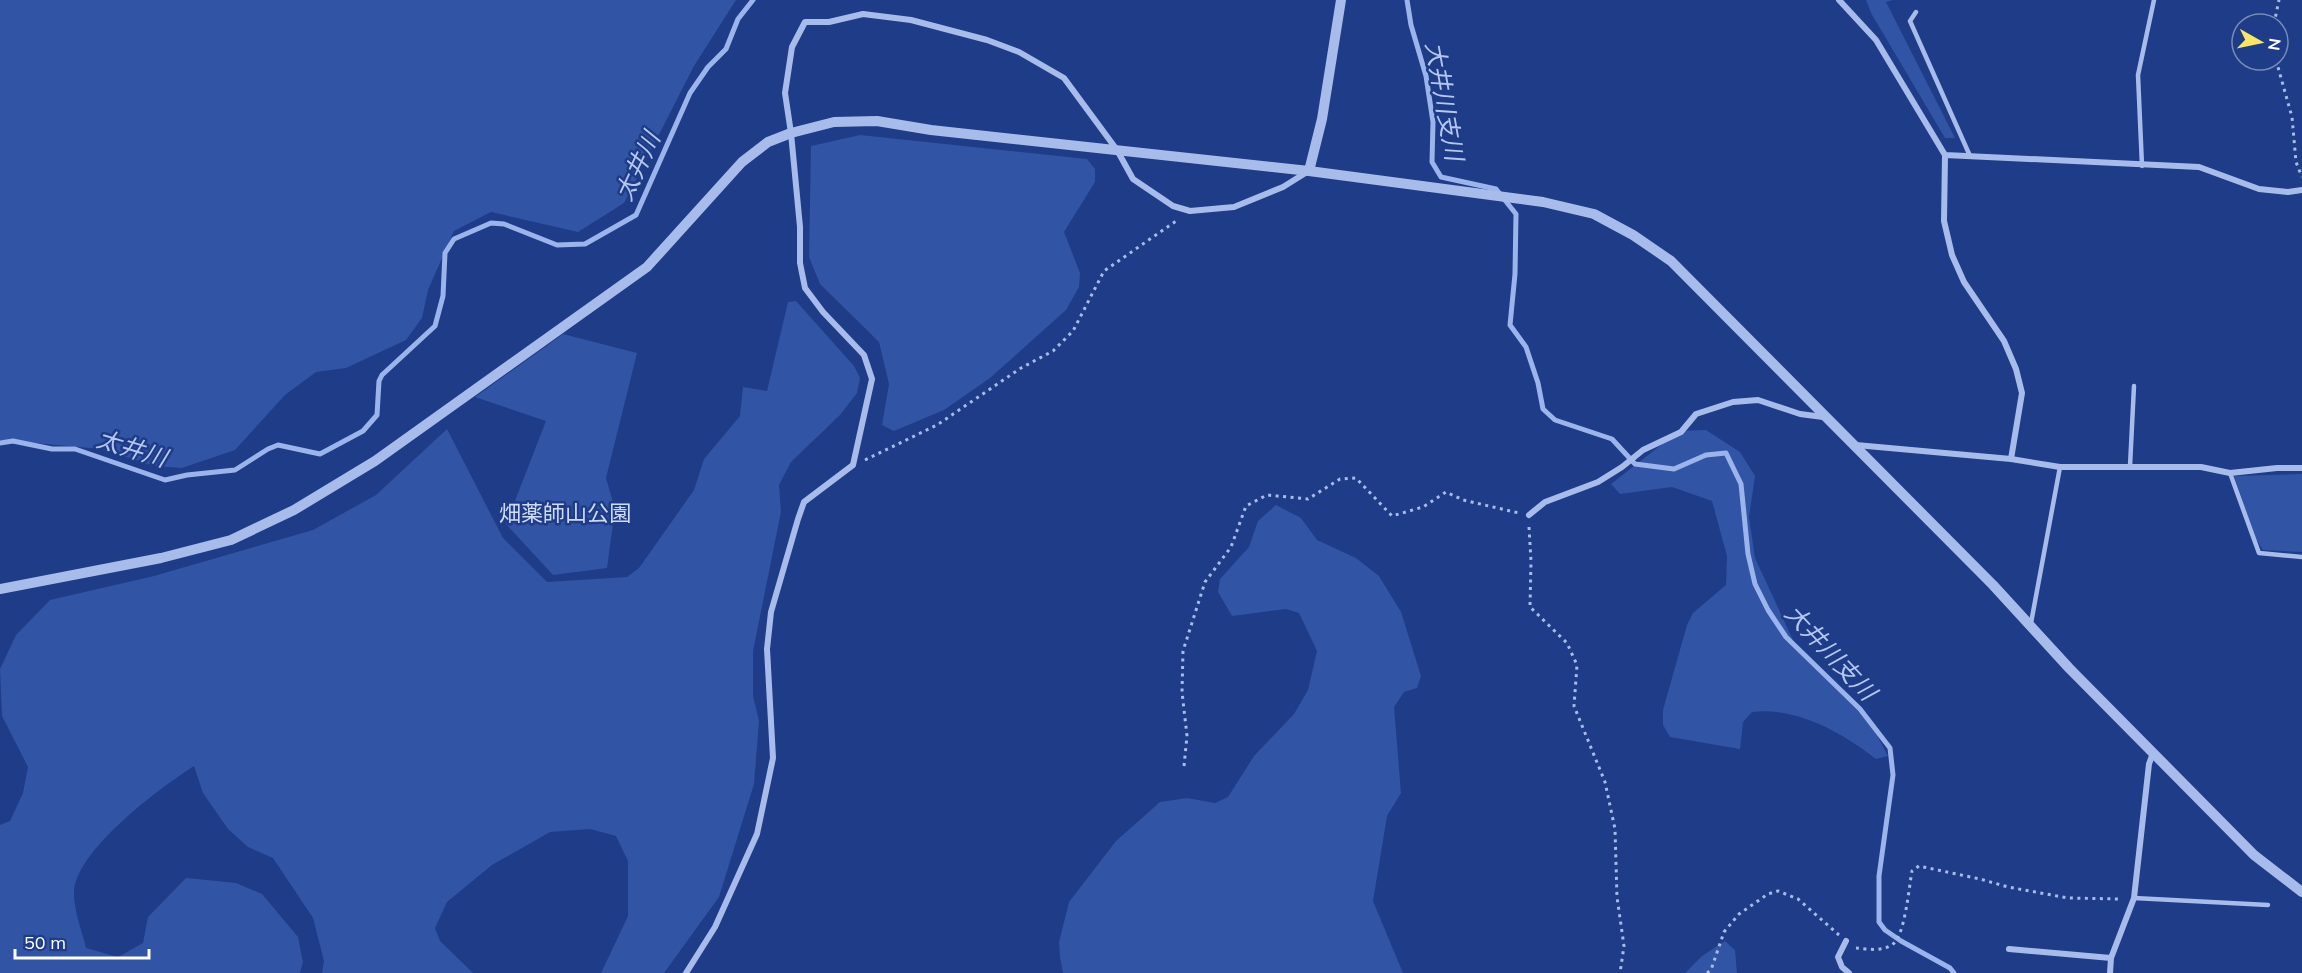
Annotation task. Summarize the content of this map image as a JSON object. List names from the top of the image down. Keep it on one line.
{"water":["大井川支川","太井川"],"parks":["畑薬師山公園"],"scale_bar":"50 m","north":"right"}
